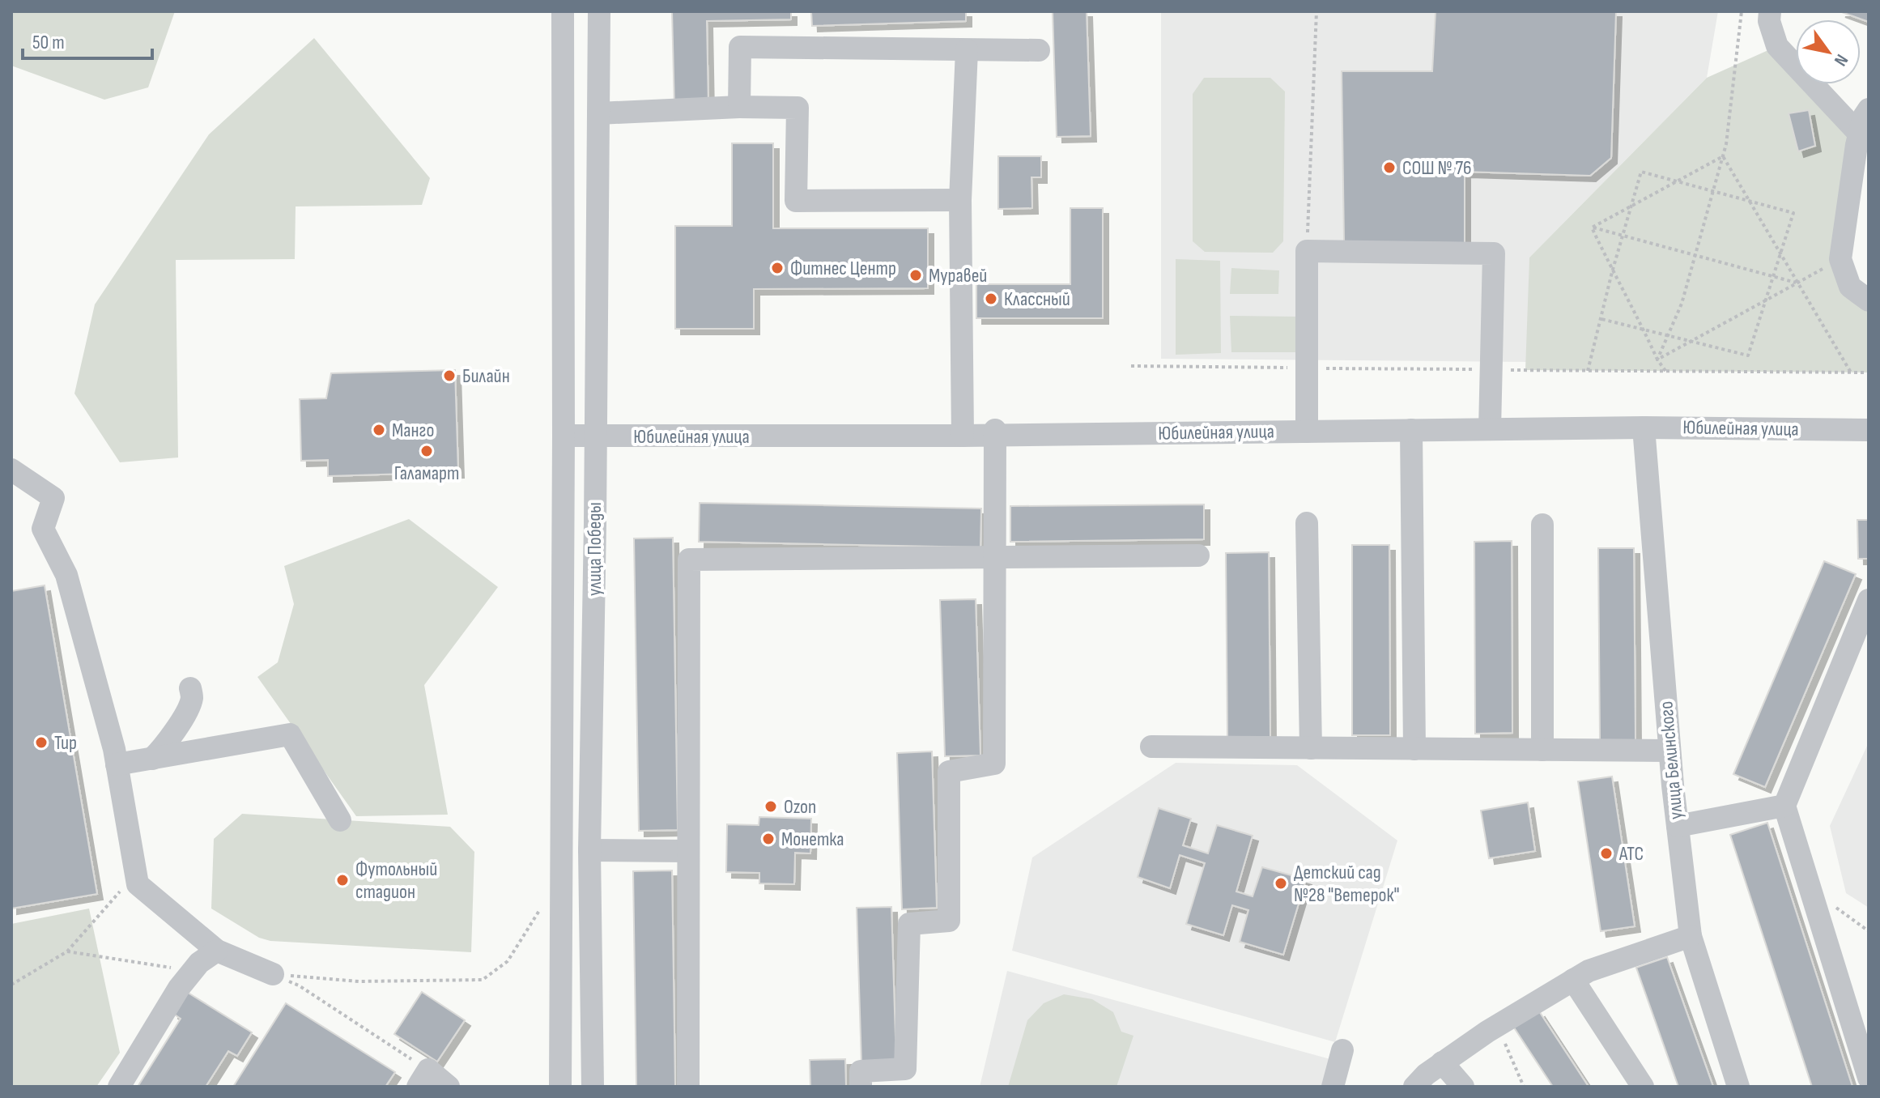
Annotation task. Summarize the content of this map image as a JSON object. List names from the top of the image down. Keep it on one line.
{"streets":{"street":["Юбилейная улица","улица Победы","улица Белинского"]},"crossings":[["Юбилейная улица","улица Победы"],["Юбилейная улица","улица Белинского"]],"places":["СОШ № 76","Фитнес Центр","Муравей","Классный","Билайн","Манго","Галамарт","Тир","Ozon","Монетка","АТС","Футольный стадион","Детский сад №28 \"Ветерок\""],"scale_bar":"50 m","north":"bottom right"}
